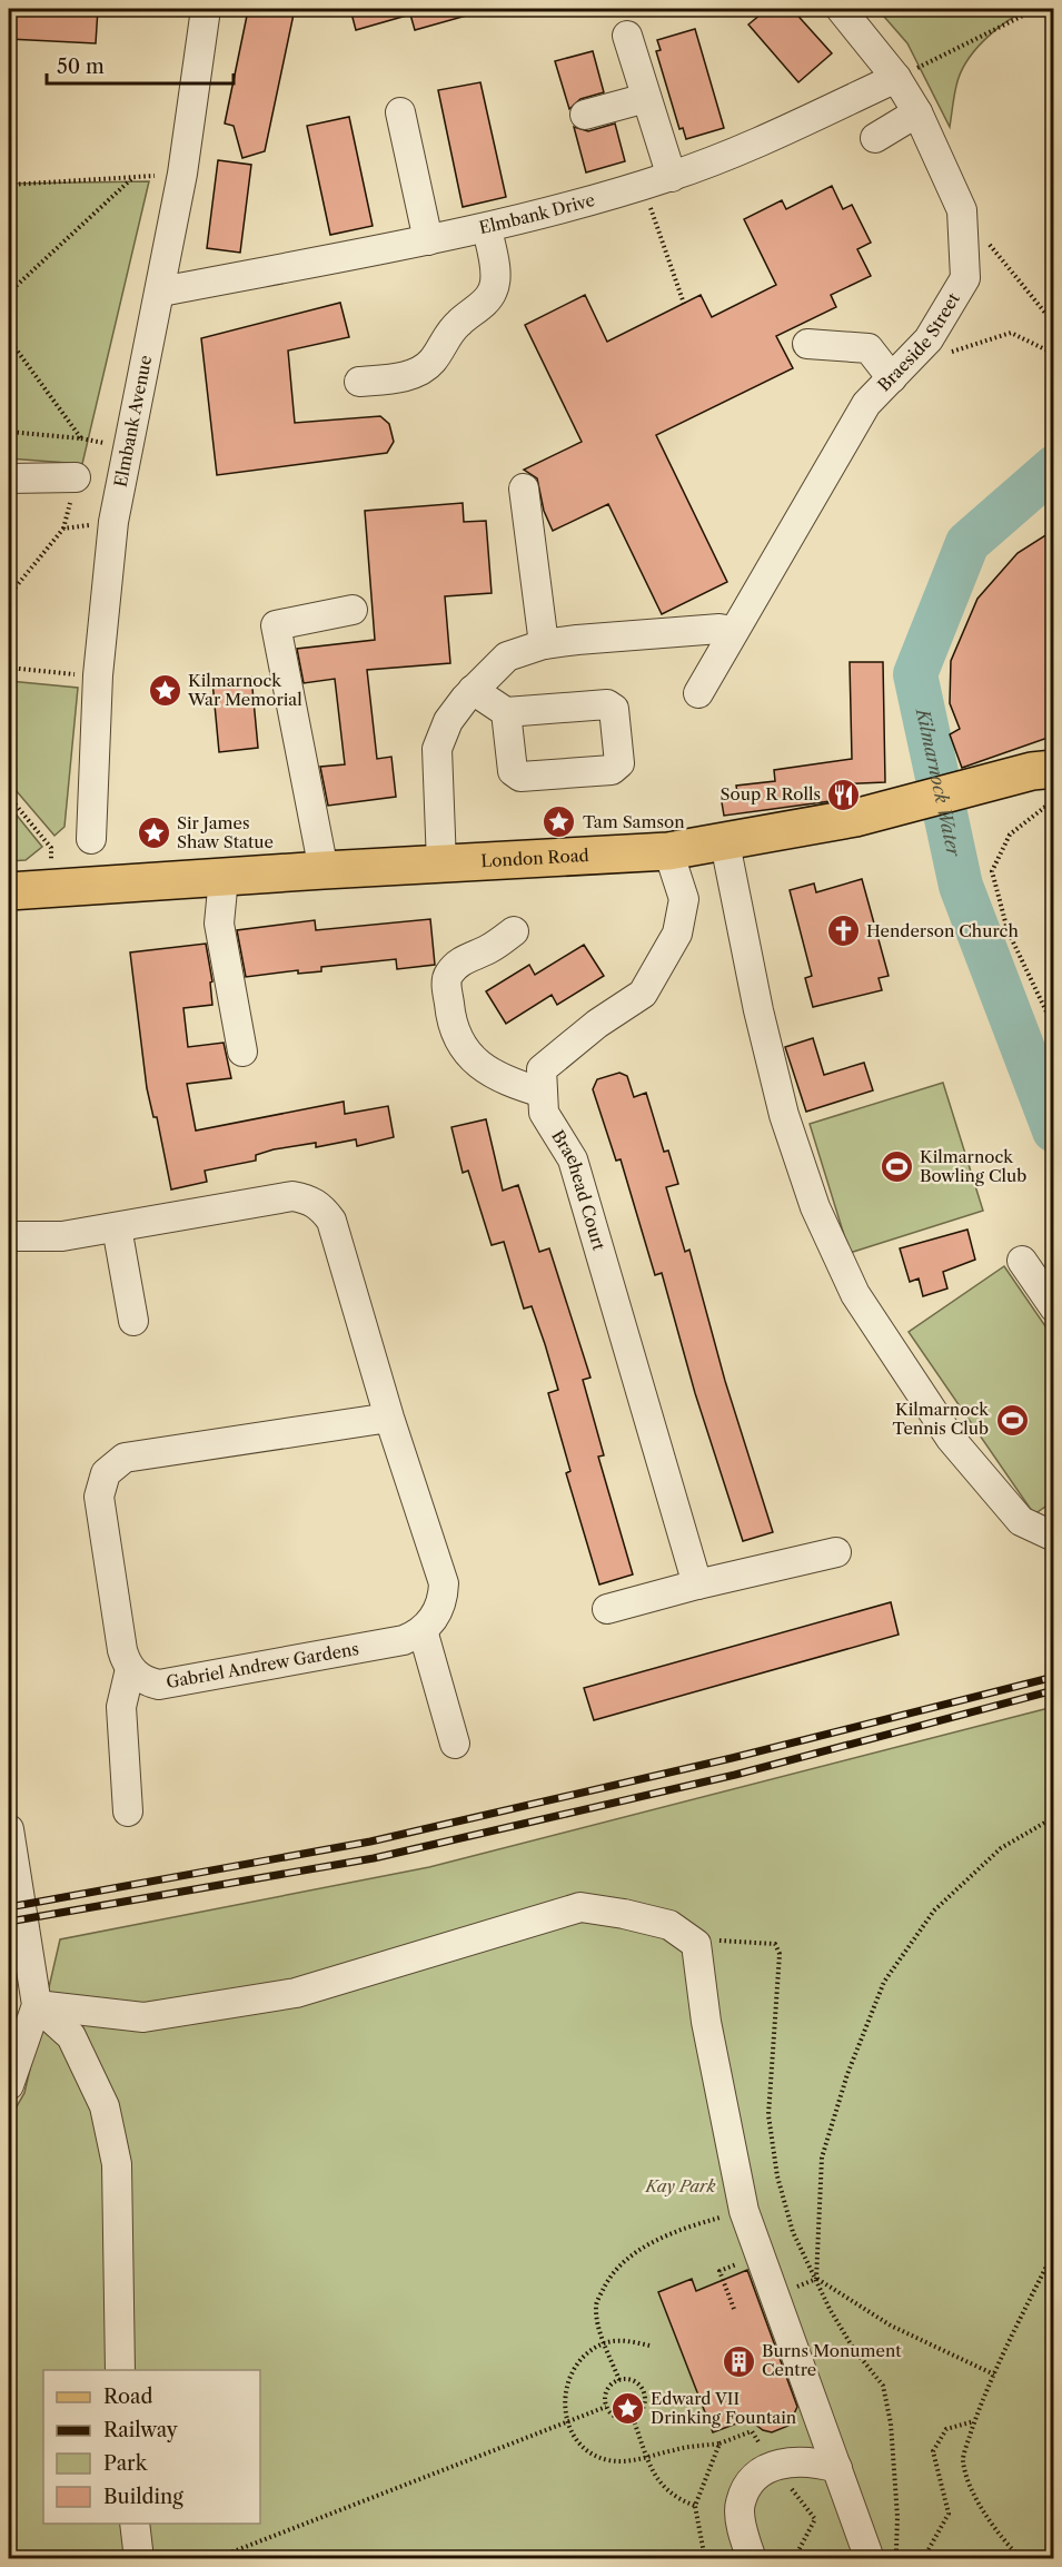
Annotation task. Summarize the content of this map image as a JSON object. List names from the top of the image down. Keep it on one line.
{"streets":{"main road":["London Road"],"street":["Elmbank Drive","Braeside Street","Elmbank Avenue","Braehead Court","Gabriel Andrew Gardens"]},"crossings":[["Elmbank Drive","Braeside Street"],["Elmbank Drive","Elmbank Avenue"],["London Road","Braehead Court"]],"water":["Kilmarnock Water"],"parks":["Kay Park"],"places":{"place":["Kilmarnock War Memorial","Tam Samson","Sir James Shaw Statue","Edward VII Drinking Fountain"],"restaurant":["Soup R Rolls"],"church":["Henderson Church"],"sports":["Kilmarnock Bowling Club","Kilmarnock Tennis Club"],"building":["Burns Monument Centre"]},"legend":["Road","Railway","Park","Building"],"scale_bar":"50 m"}
